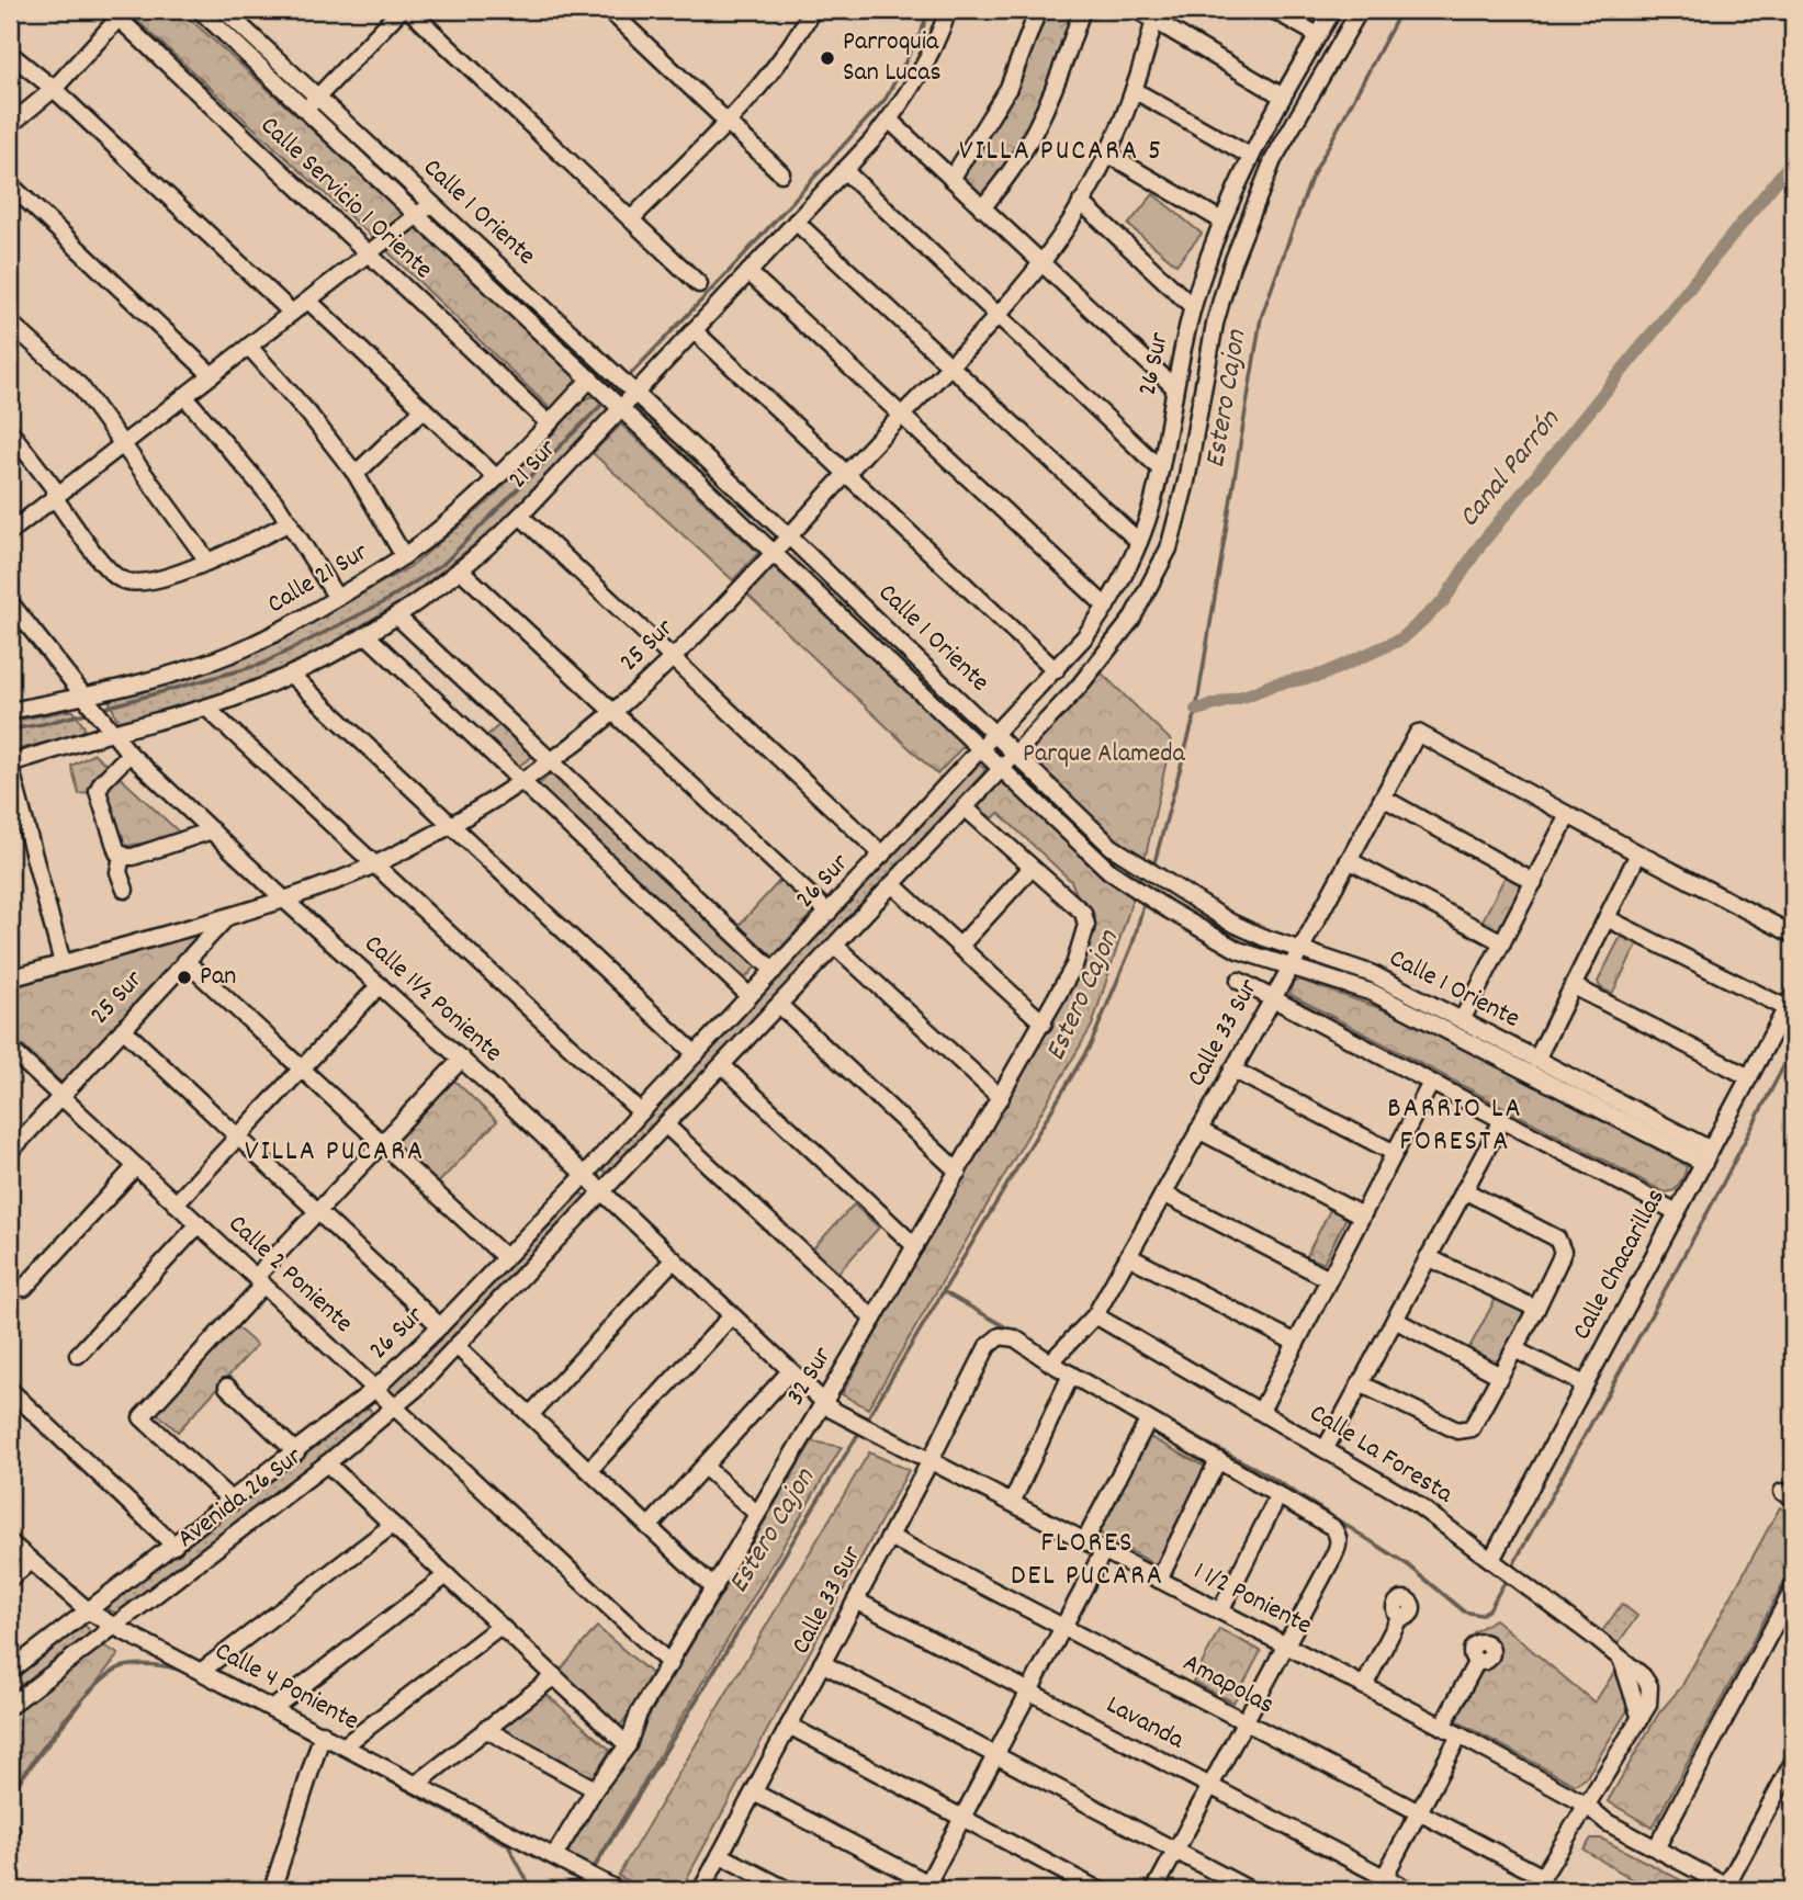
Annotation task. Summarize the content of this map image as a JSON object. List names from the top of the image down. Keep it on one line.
{"streets":{"street":["Calle Servicio 1 Oriente","Calle 1 Oriente","26 Sur","21 Sur","Calle 21 Sur","25 Sur","Calle 1½ Poniente","Calle 33 Sur","Calle Chacarillas","Calle 2 Poniente","32 Sur","Calle La Foresta","Avenida 26 Sur","1 1/2 Poniente","Amapolas","Calle 4 Poniente","Lavanda"]},"crossings":[["Calle Servicio 1 Oriente","Calle 21 Sur"],["Calle 1 Oriente","26 Sur"],["Calle 1 Oriente","21 Sur"],["Calle 1 Oriente","Calle 21 Sur"],["Calle 1 Oriente","25 Sur"],["Calle 1 Oriente","Calle 33 Sur"],["Calle 1 Oriente","Calle Chacarillas"],["26 Sur","Calle 1½ Poniente"],["26 Sur","Calle 2 Poniente"],["26 Sur","Avenida 26 Sur"],["26 Sur","Calle 4 Poniente"],["21 Sur","Calle 1½ Poniente"],["Calle 21 Sur","Calle 1½ Poniente"],["25 Sur","Calle 1½ Poniente"],["25 Sur","Calle 2 Poniente"],["Calle 1½ Poniente","32 Sur"],["Calle 1½ Poniente","1 1/2 Poniente"],["Calle 33 Sur","Calle La Foresta"],["Calle 33 Sur","1 1/2 Poniente"],["Calle 33 Sur","Amapolas"],["Calle 33 Sur","Lavanda"],["Calle Chacarillas","Calle La Foresta"],["Calle 2 Poniente","32 Sur"],["Calle 2 Poniente","Avenida 26 Sur"],["32 Sur","Calle 4 Poniente"],["Calle La Foresta","1 1/2 Poniente"],["Avenida 26 Sur","Calle 4 Poniente"]],"districts":["VILLA PUCARA 5","BARRIO LA FORESTA","VILLA PUCARA","FLORES DEL PUCARA"],"water":["Estero Cajon","Canal Parrón"],"parks":["Parque Alameda"],"places":["Parroquia San Lucas","Pan"]}
